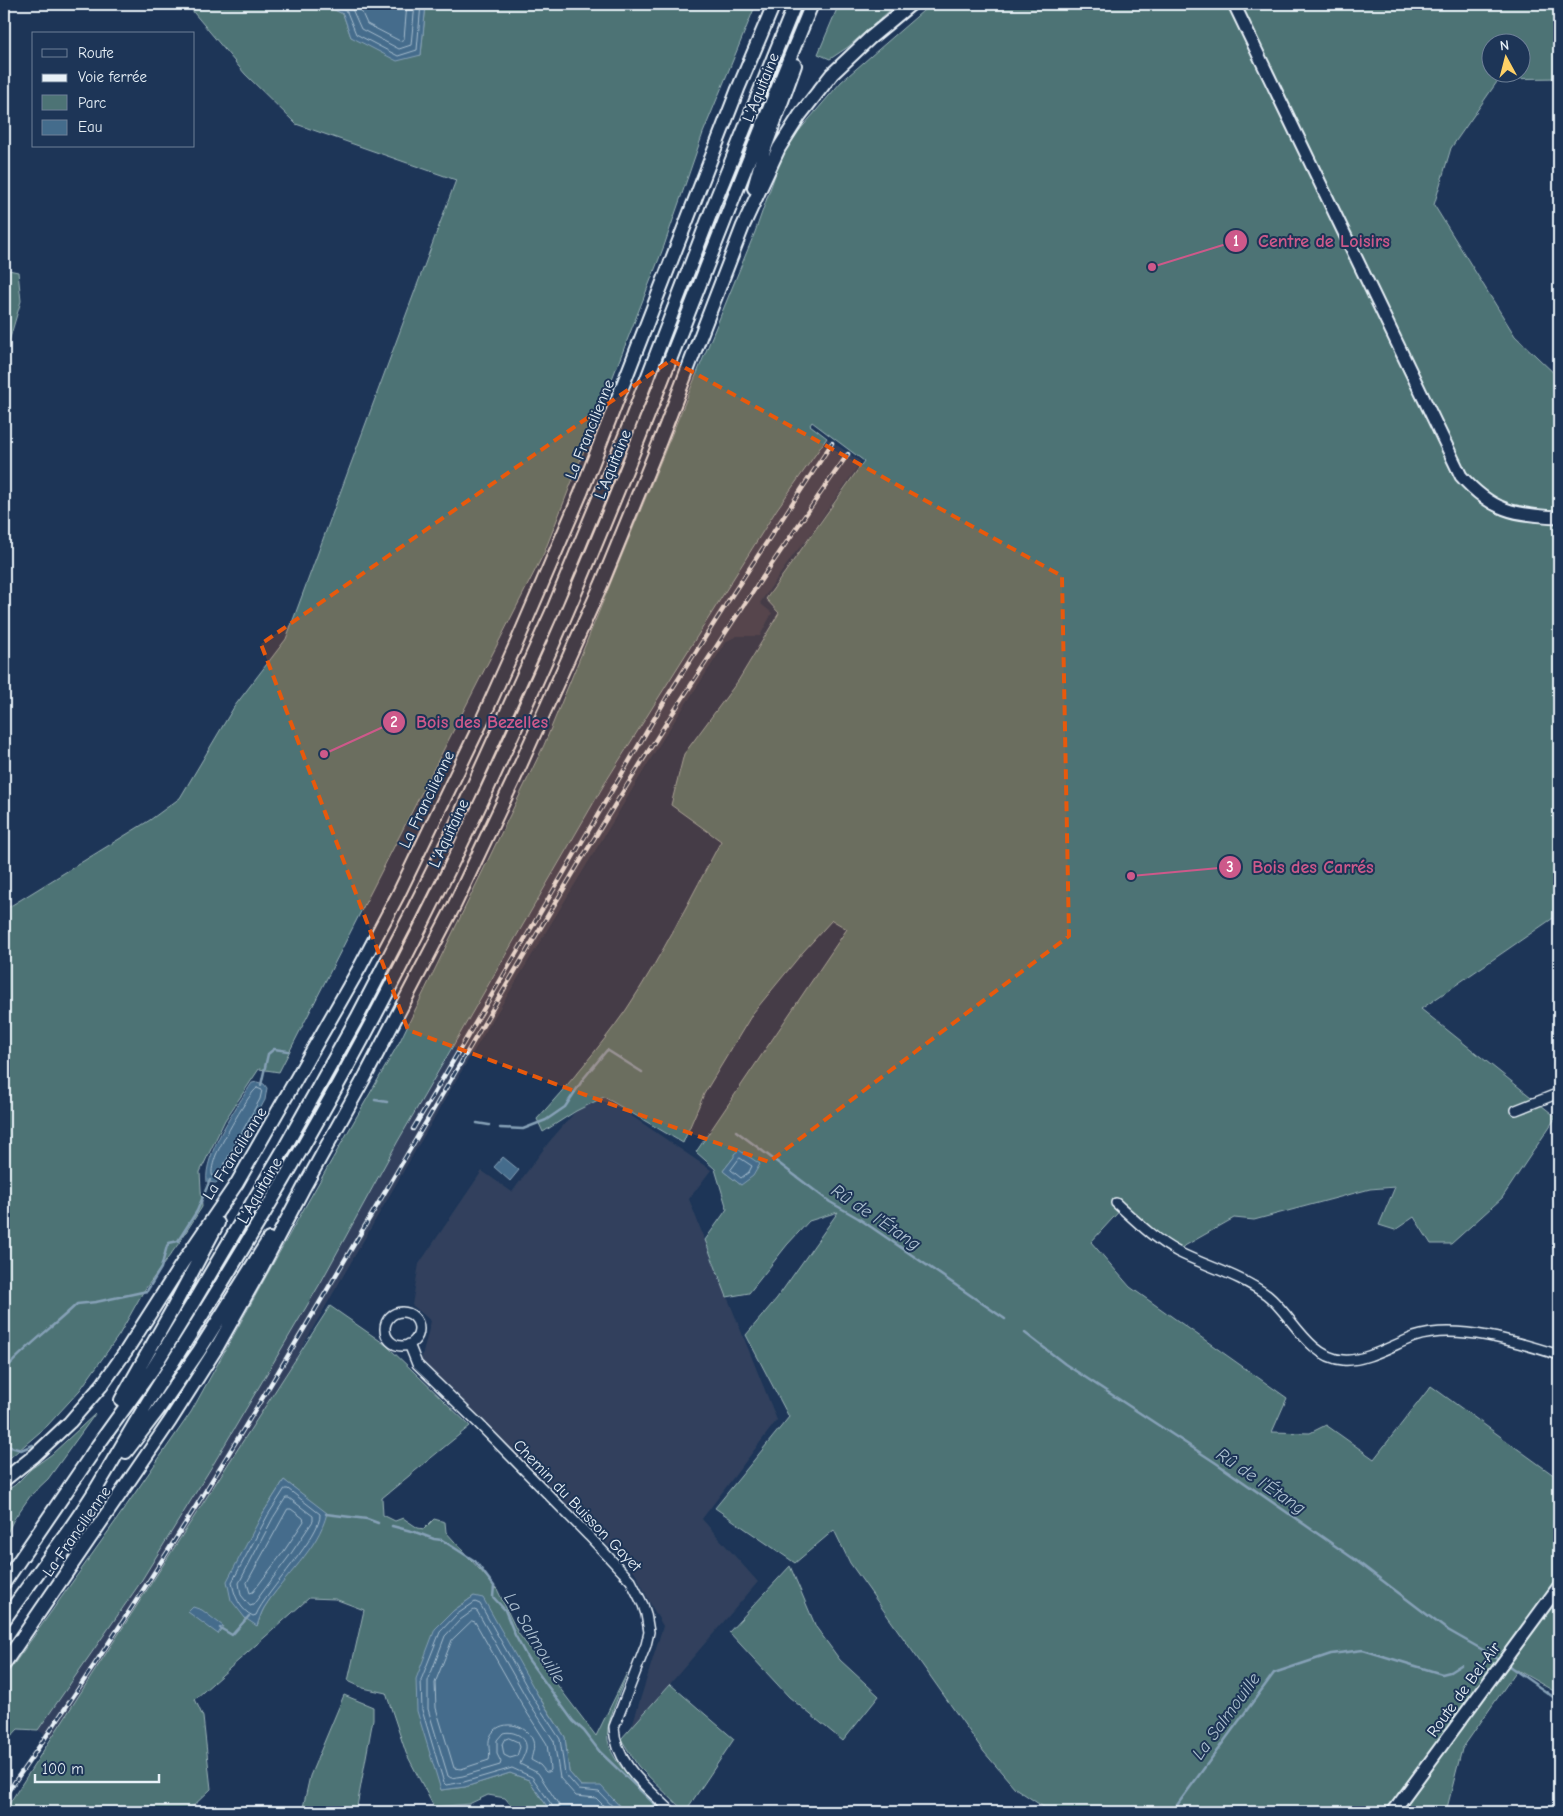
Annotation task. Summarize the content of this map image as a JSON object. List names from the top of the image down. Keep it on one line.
{"streets":{"highway":["L'Aquitaine","La Francilienne"],"main road":["Route de Bel-Air"],"street":["Chemin du Buisson Gayet"]},"water":["Rû de l'Étang","La Salmouille"],"places":["Centre de Loisirs","Bois des Bezelles","Bois des Carrés"],"legend":["Route","Voie ferrée","Parc","Eau"],"scale_bar":"100 m","north":"top"}
